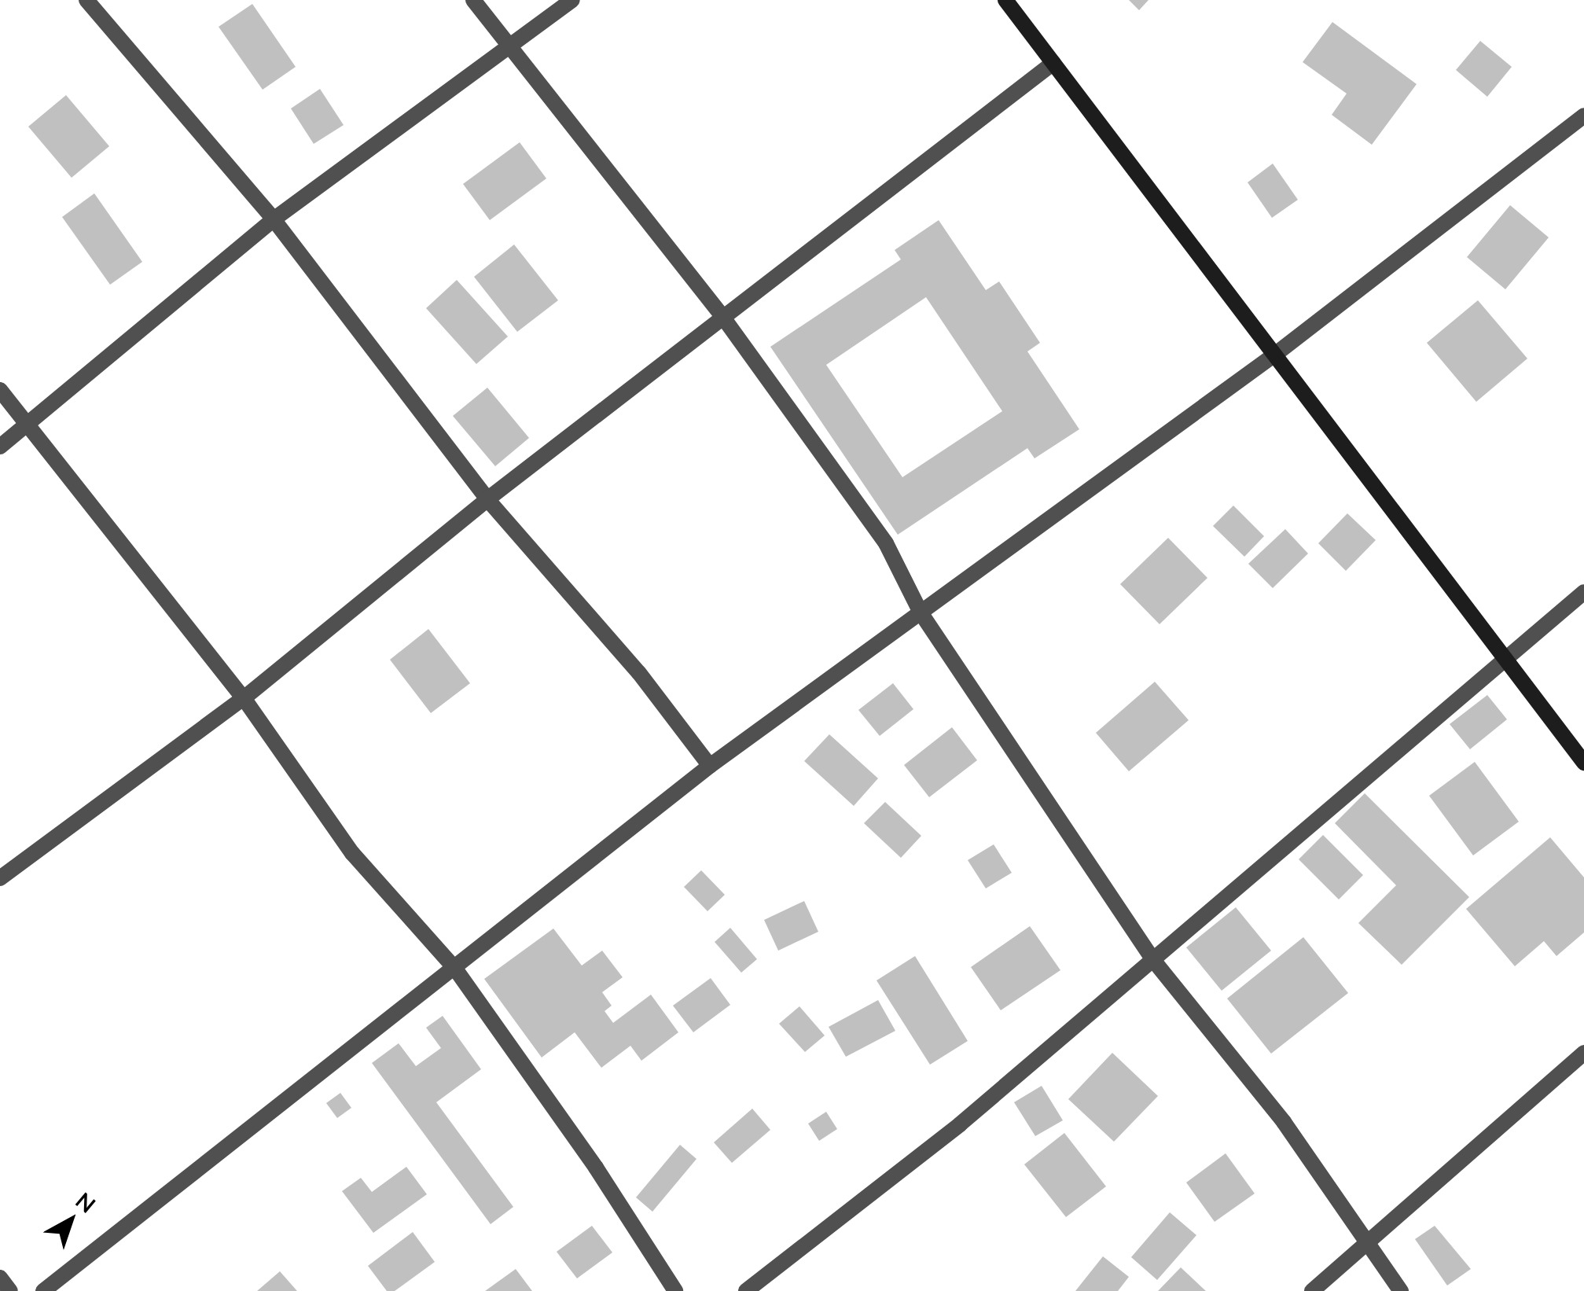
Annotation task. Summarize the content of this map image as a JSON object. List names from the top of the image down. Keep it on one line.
{"north":"top right"}
